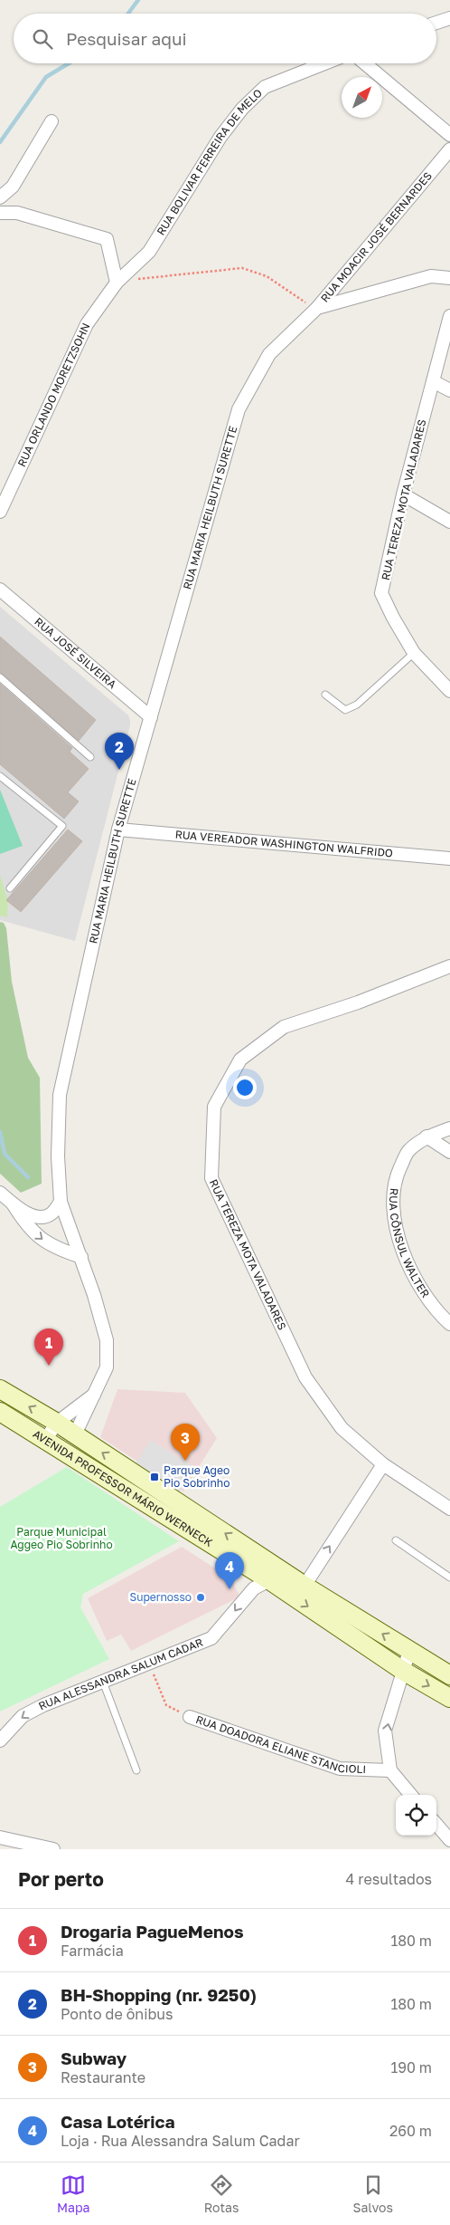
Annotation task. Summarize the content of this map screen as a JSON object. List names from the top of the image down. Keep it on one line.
{"streets":{"main road":["AVENIDA PROFESSOR MÁRIO WERNECK"],"street":["RUA BOLIVAR FERREIRA DE MELO","RUA MOACIR JOSÉ BERNARDES","RUA ORLANDO MORETZSOHN","RUA TEREZA MOTA VALADARES","RUA MARIA HEILBUTH SURETTE","RUA JOSÉ SILVEIRA","RUA VEREADOR WASHINGTON WALFRIDO","RUA CÔNSUL WALTER","RUA ALESSANDRA SALUM CADAR","RUA DOADORA ELIANE STANCIOLI"]},"crossings":[["RUA BOLIVAR FERREIRA DE MELO","RUA MOACIR JOSÉ BERNARDES"],["RUA BOLIVAR FERREIRA DE MELO","RUA ORLANDO MORETZSOHN"],["RUA MOACIR JOSÉ BERNARDES","RUA ORLANDO MORETZSOHN"],["RUA MOACIR JOSÉ BERNARDES","RUA MARIA HEILBUTH SURETTE"],["RUA MARIA HEILBUTH SURETTE","RUA JOSÉ SILVEIRA"],["RUA MARIA HEILBUTH SURETTE","RUA VEREADOR WASHINGTON WALFRIDO"],["RUA MARIA HEILBUTH SURETTE","AVENIDA PROFESSOR MÁRIO WERNECK"],["AVENIDA PROFESSOR MÁRIO WERNECK","RUA ALESSANDRA SALUM CADAR"],["RUA ALESSANDRA SALUM CADAR","RUA DOADORA ELIANE STANCIOLI"]],"one_way":["RUA ALESSANDRA SALUM CADAR"],"parks":["Parque Municipal Aggeo Pio Sobrinho"],"places":{"transit":["Parque Ageo Pio Sobrinho"],"other":["Supernosso"]},"north":"top right","page":{"search":"Pesquisar aqui","pins":["2","1","3","4"],"heading":["Por perto","4 resultados"],"list":[{"mark":"1","name":"Drogaria PagueMenos","note":"Farmácia","value":"180 m"},{"mark":"2","name":"BH-Shopping (nr. 9250)","note":"Ponto de ônibus","value":"180 m"},{"mark":"3","name":"Subway","note":"Restaurante","value":"190 m"},{"mark":"4","name":"Casa Lotérica","note":"Loja · Rua Alessandra Salum Cadar","value":"260 m"}],"nav":["Mapa","Rotas","Salvos"]}}
